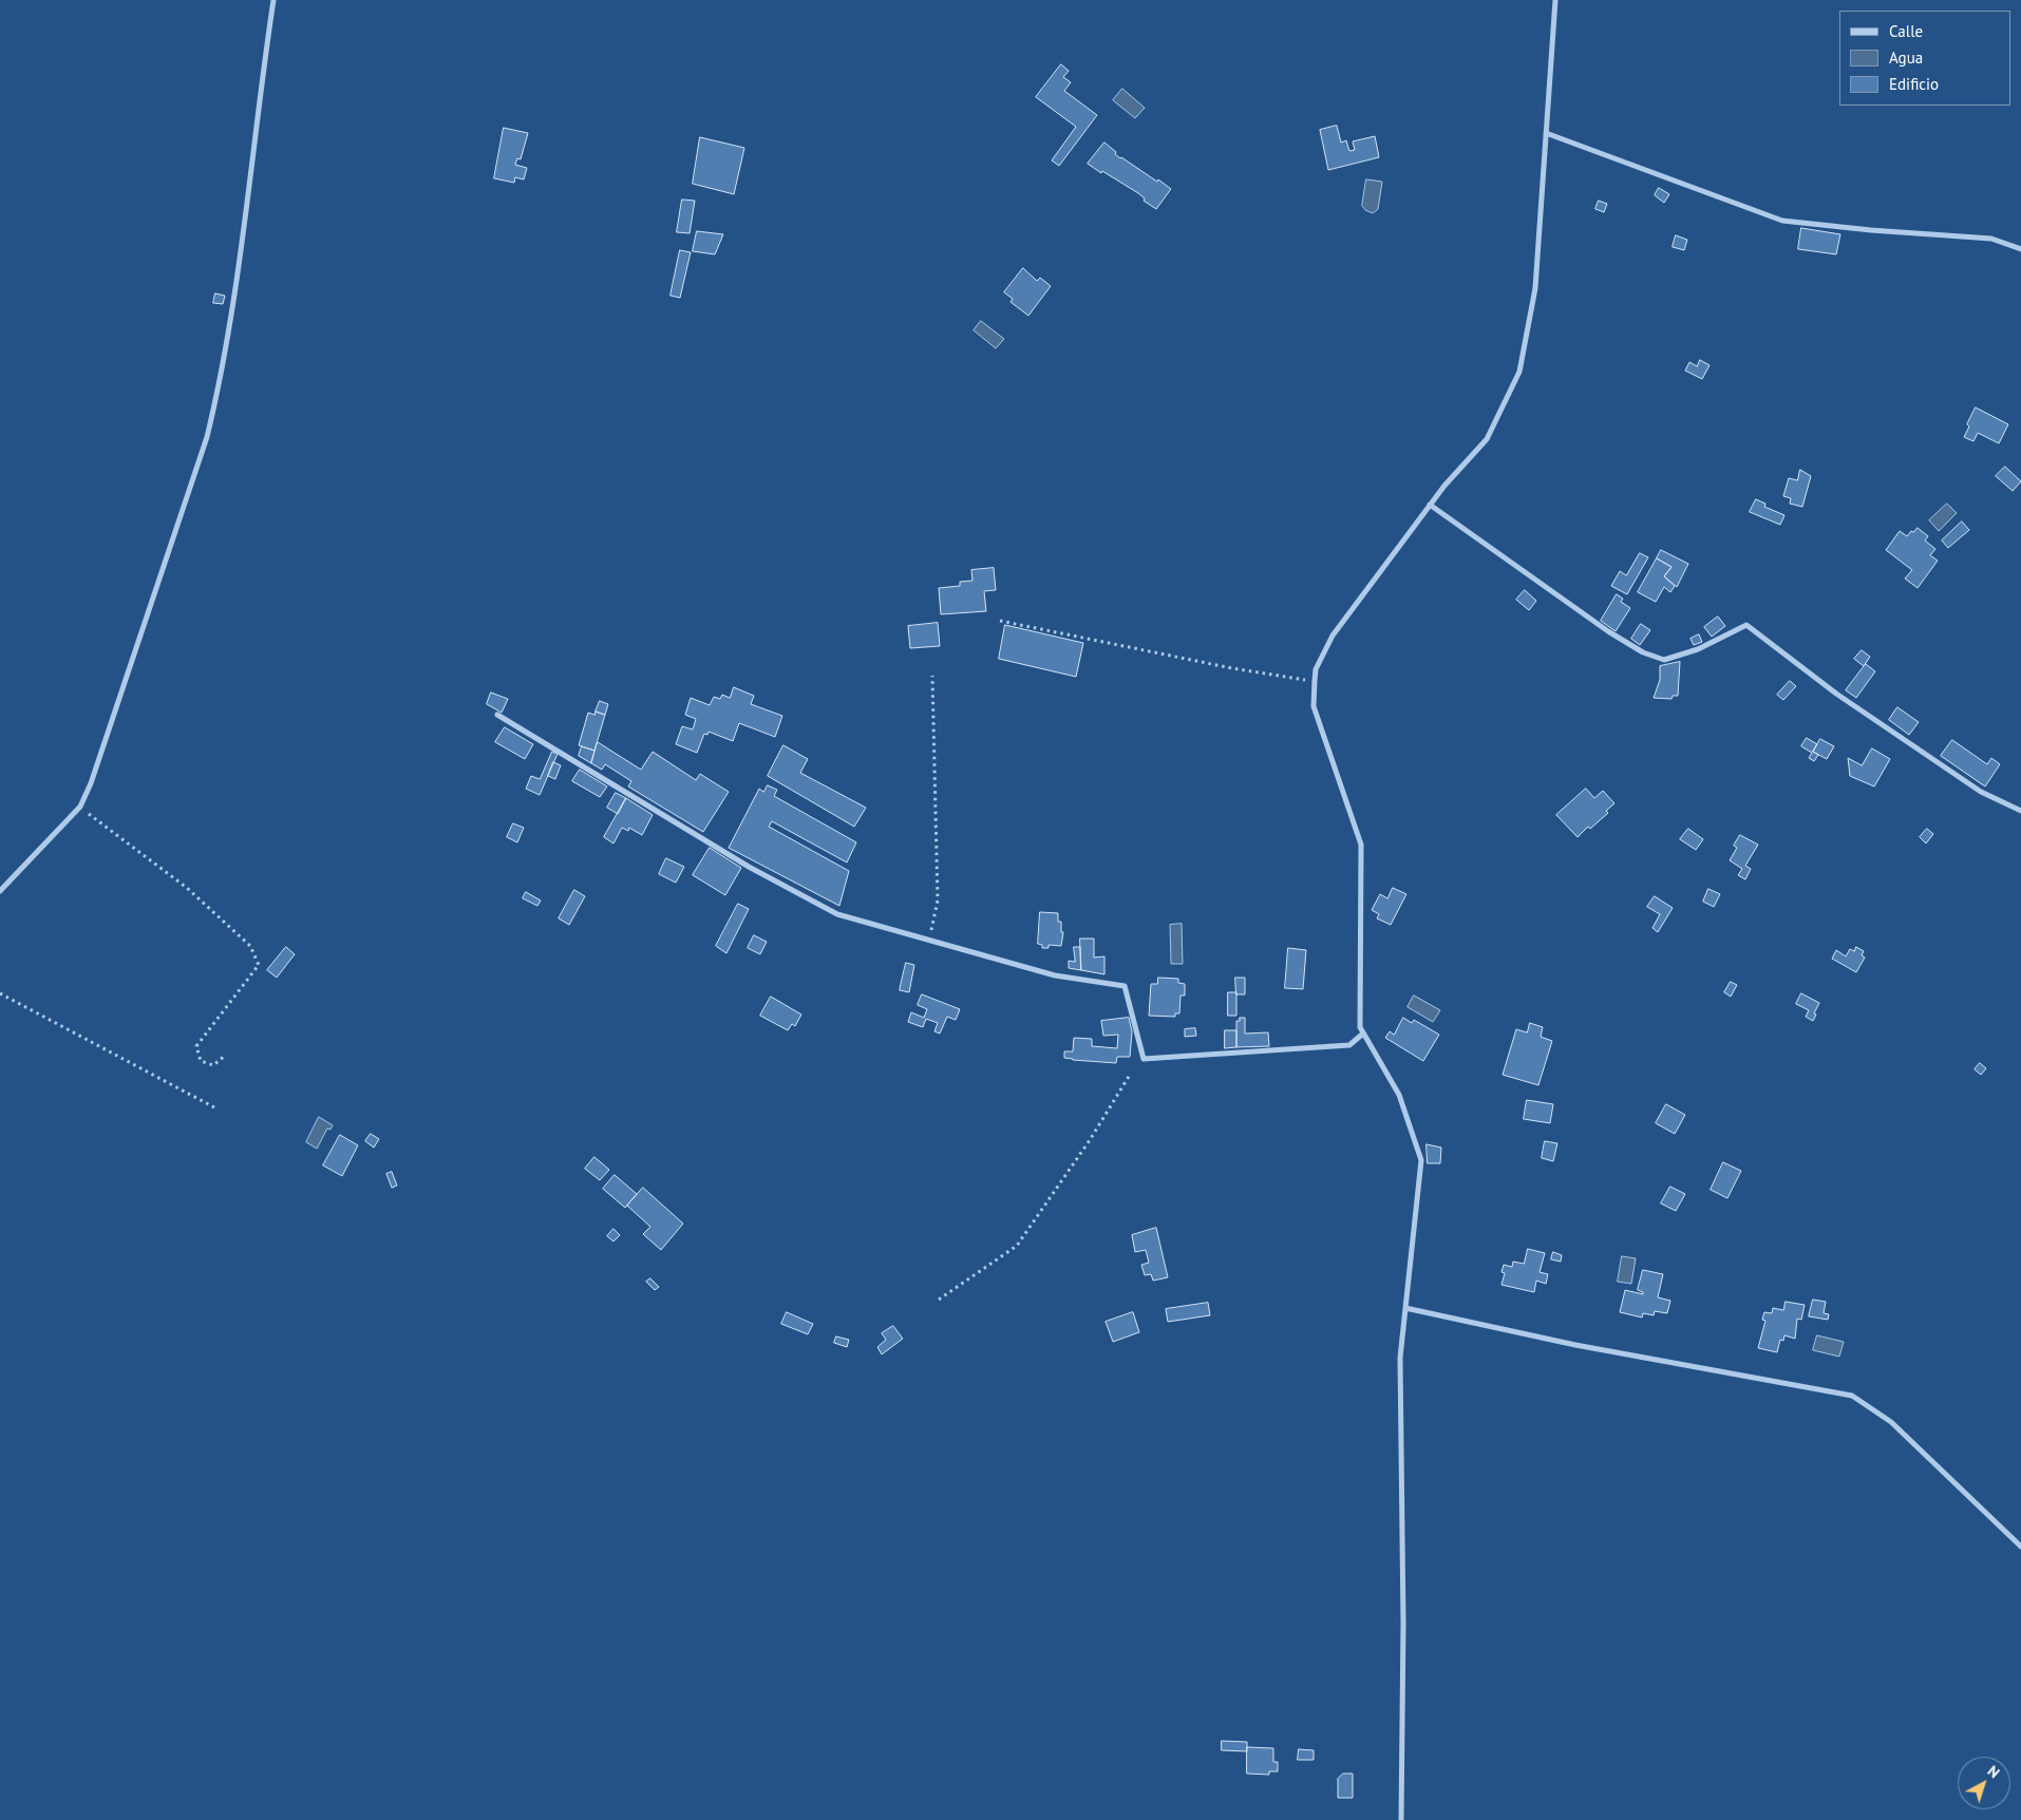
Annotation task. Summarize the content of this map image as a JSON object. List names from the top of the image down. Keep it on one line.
{"legend":["Calle","Agua","Edificio"],"north":"top right"}
